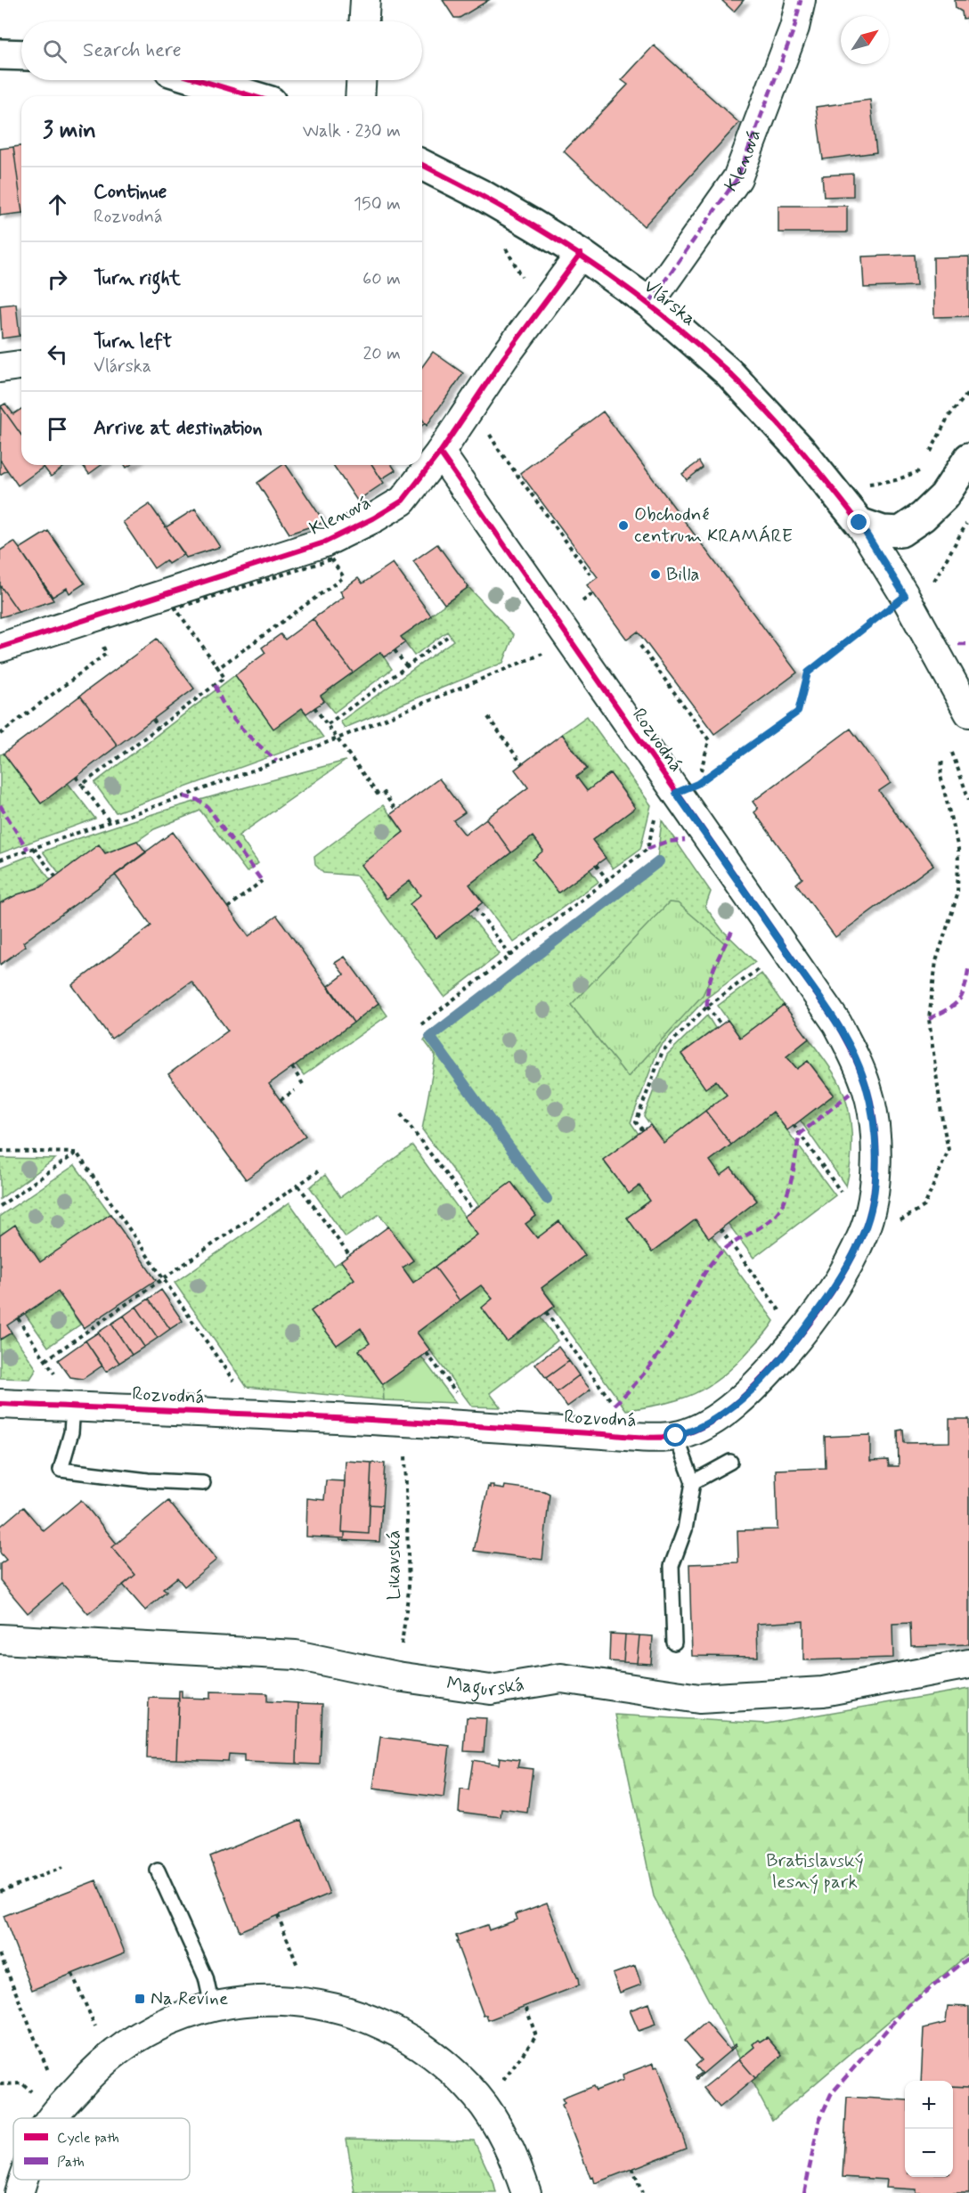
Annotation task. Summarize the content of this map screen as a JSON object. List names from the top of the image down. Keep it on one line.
{"streets":{"street":["Klenová","Vlárska","Rozvodná","Magurská"],"path":["Likavská"]},"crossings":[["Klenová","Vlárska"],["Klenová","Rozvodná"],["Likavská","Magurská"]],"parks":["Bratislavský lesný park"],"places":{"other":["Obchodné centrum KRAMÁRE","Billa"],"transit":["Na Revíne"]},"legend":["Cycle path","Path"],"north":"top right","page":{"search":"Search here","heading":["3 min","Walk · 230 m"],"list":[["Continue","Rozvodná","150 m"],["Turn right","60 m"],["Turn left","Vlárska","20 m"],"Arrive at destination"],"map_buttons":["+","−"]}}
